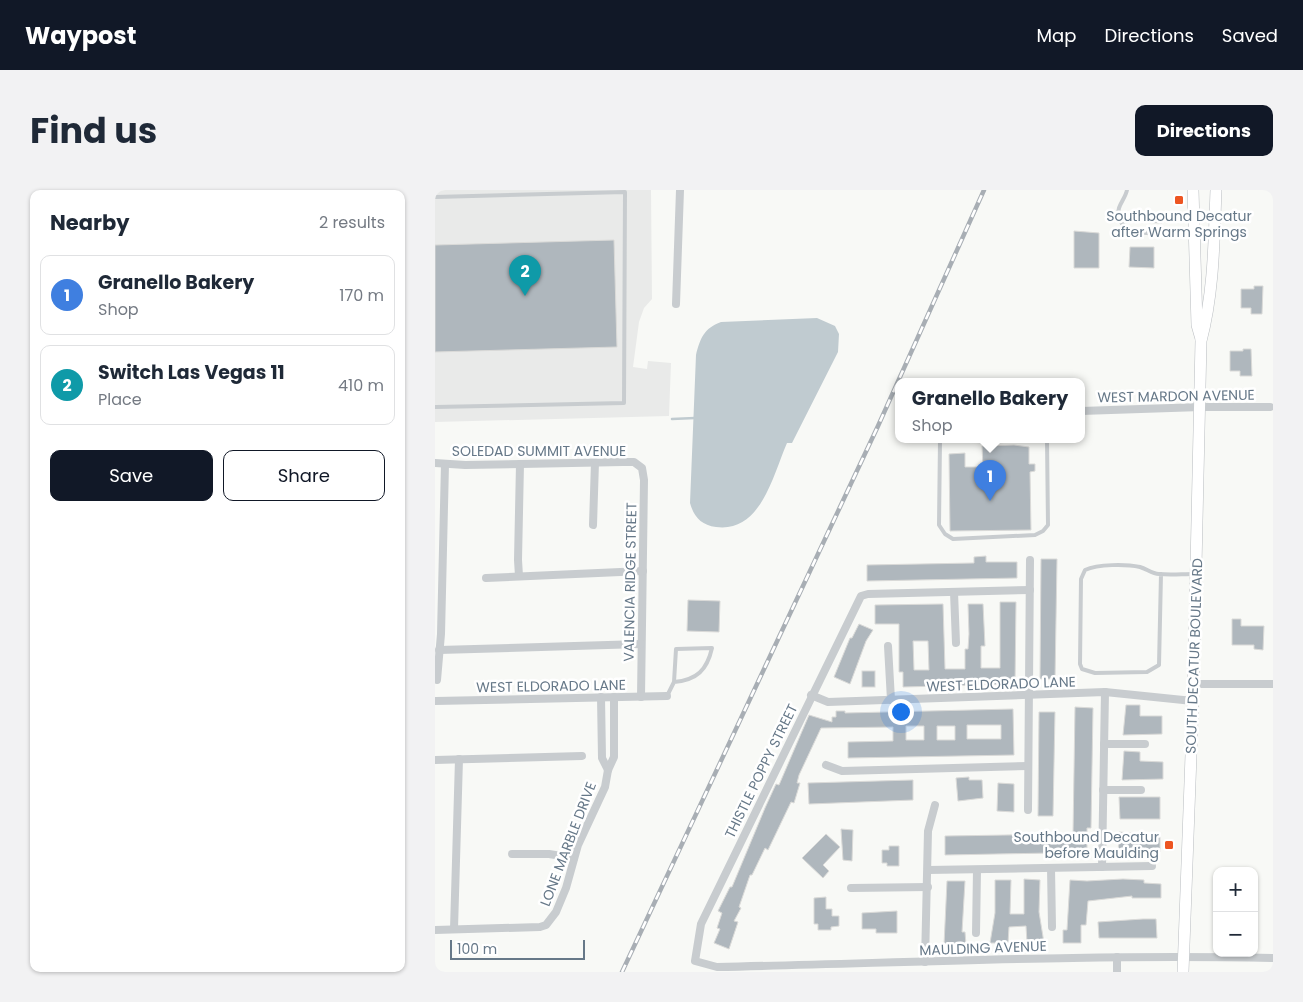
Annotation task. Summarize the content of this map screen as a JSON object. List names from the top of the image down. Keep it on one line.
{"streets":{"main road":["SOUTH DECATUR BOULEVARD"],"street":["WEST MARDON AVENUE","SOLEDAD SUMMIT AVENUE","VALENCIA RIDGE STREET","WEST ELDORADO LANE","THISTLE POPPY STREET","LONE MARBLE DRIVE","MAULDING AVENUE"]},"crossings":[["WEST MARDON AVENUE","SOUTH DECATUR BOULEVARD"],["SOLEDAD SUMMIT AVENUE","VALENCIA RIDGE STREET"],["VALENCIA RIDGE STREET","WEST ELDORADO LANE"],["SOUTH DECATUR BOULEVARD","WEST ELDORADO LANE"],["SOUTH DECATUR BOULEVARD","MAULDING AVENUE"],["WEST ELDORADO LANE","THISTLE POPPY STREET"],["WEST ELDORADO LANE","LONE MARBLE DRIVE"],["THISTLE POPPY STREET","MAULDING AVENUE"]],"places":{"transit":["Southbound Decatur after Warm Springs","Southbound Decatur before Maulding"]},"scale_bar":"100 m","page":{"header":"Waypost","nav":["Map","Directions","Saved"],"title":"Find us","buttons":["Directions",["Save","Share"]],"heading":["Nearby","2 results"],"list":[{"mark":"1","name":"Granello Bakery","note":"Shop","value":"170 m"},{"mark":"2","name":"Switch Las Vegas 11","note":"Place","value":"410 m"}],"pins":["2","1"],"popup":["Granello Bakery","Shop"],"map_buttons":["+","−"],"scale":"100 m"}}
